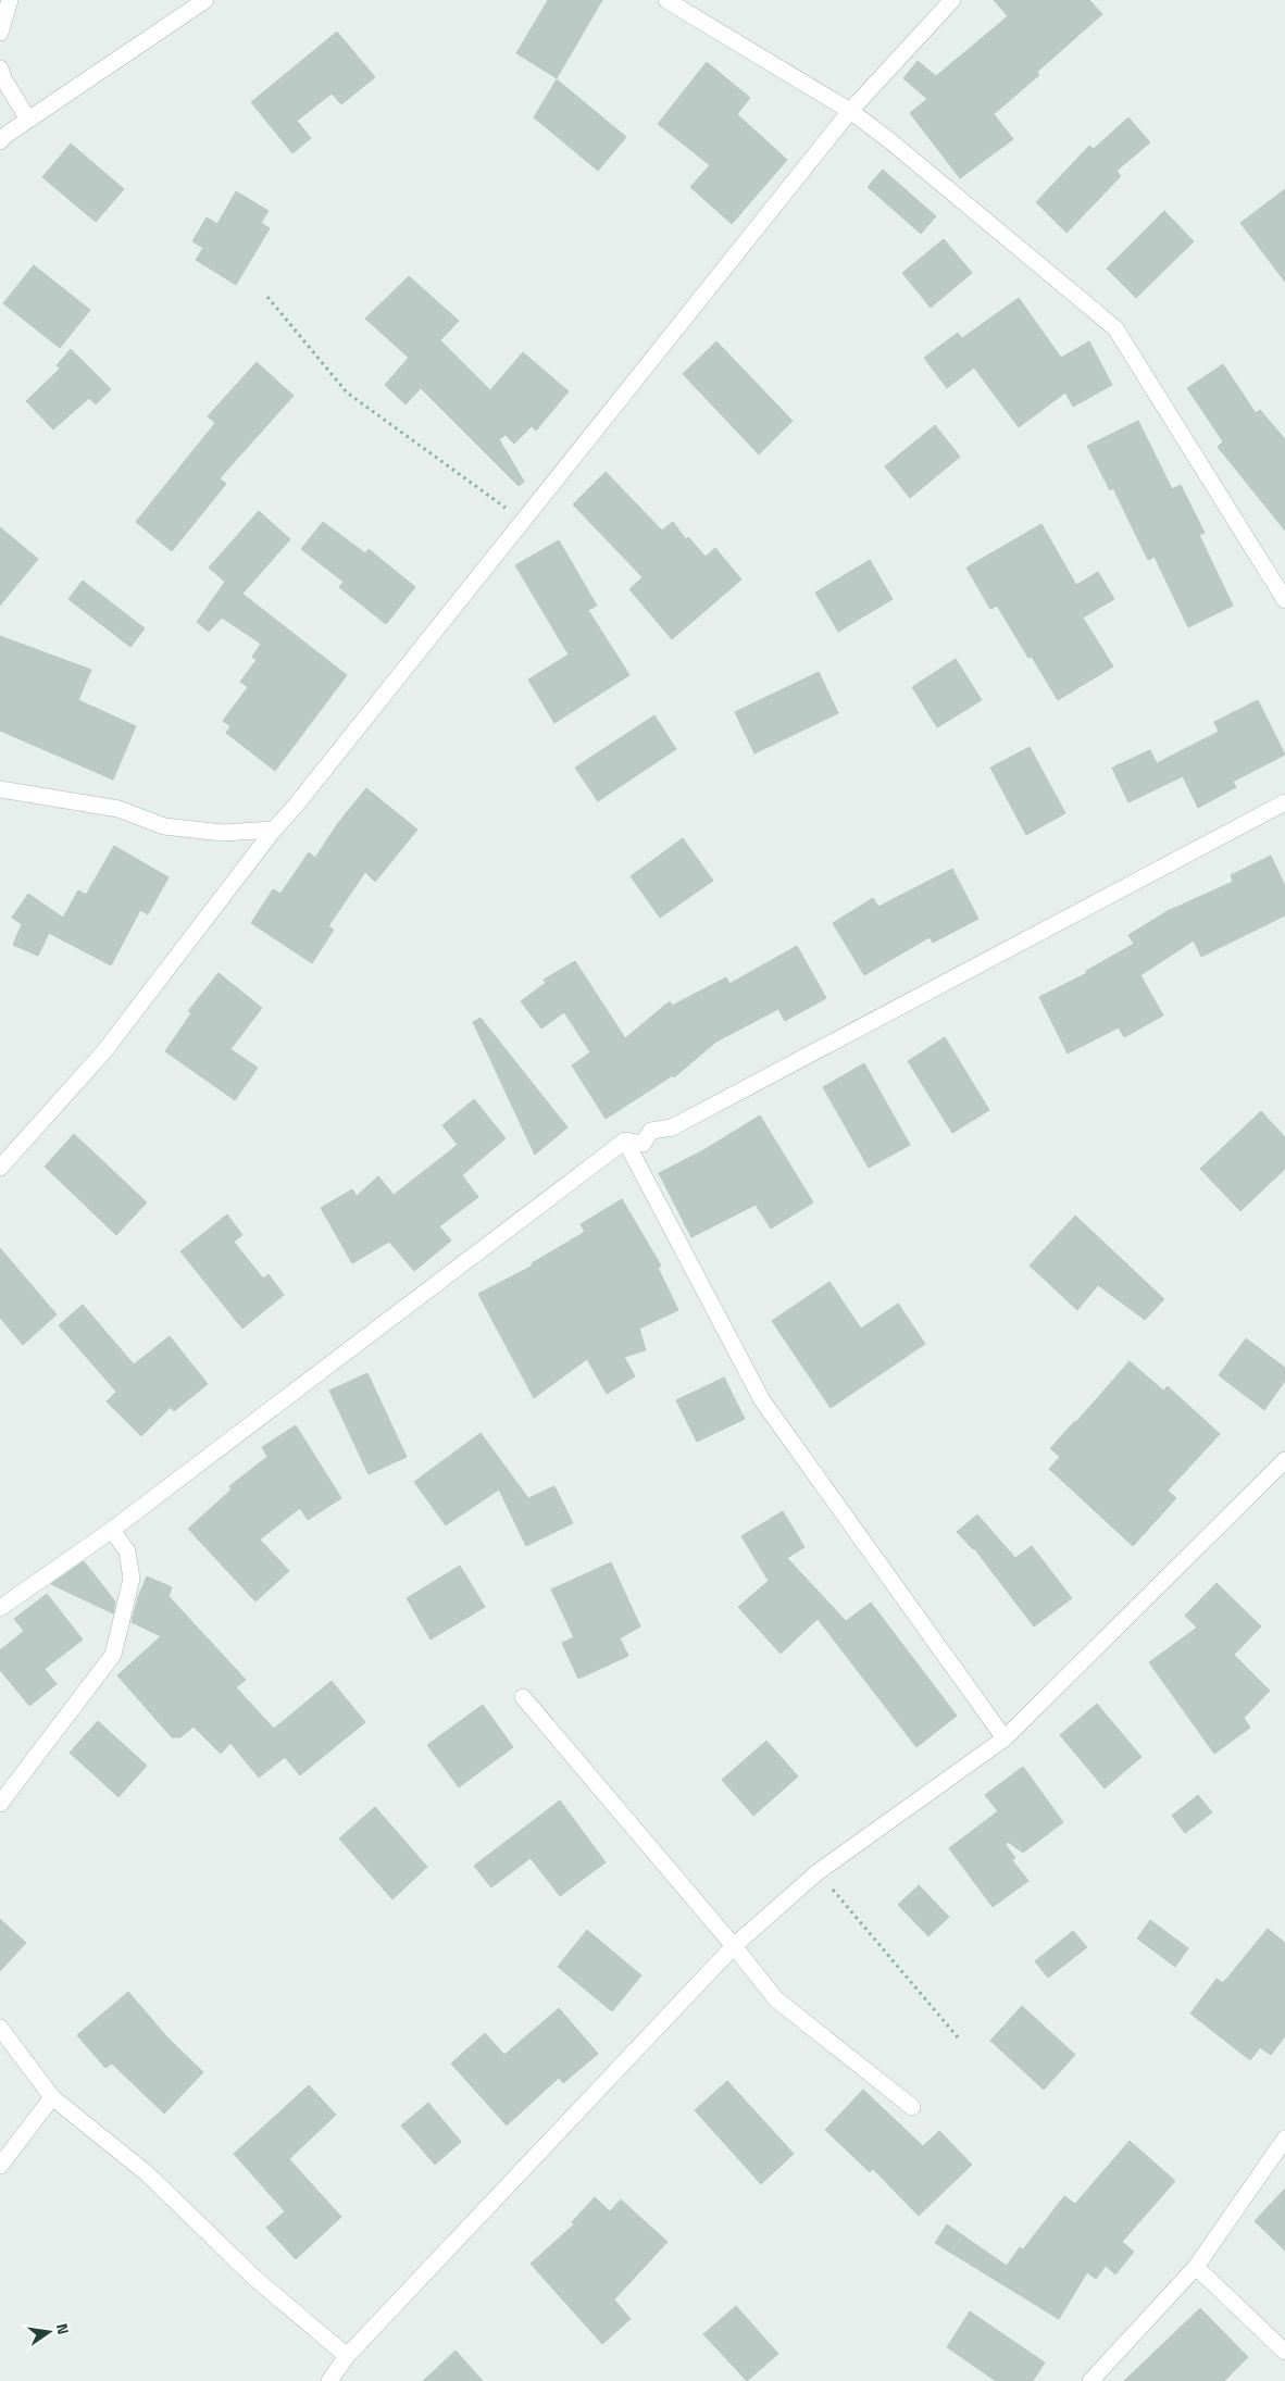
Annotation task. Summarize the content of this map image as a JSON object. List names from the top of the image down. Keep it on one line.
{"north":"right"}
